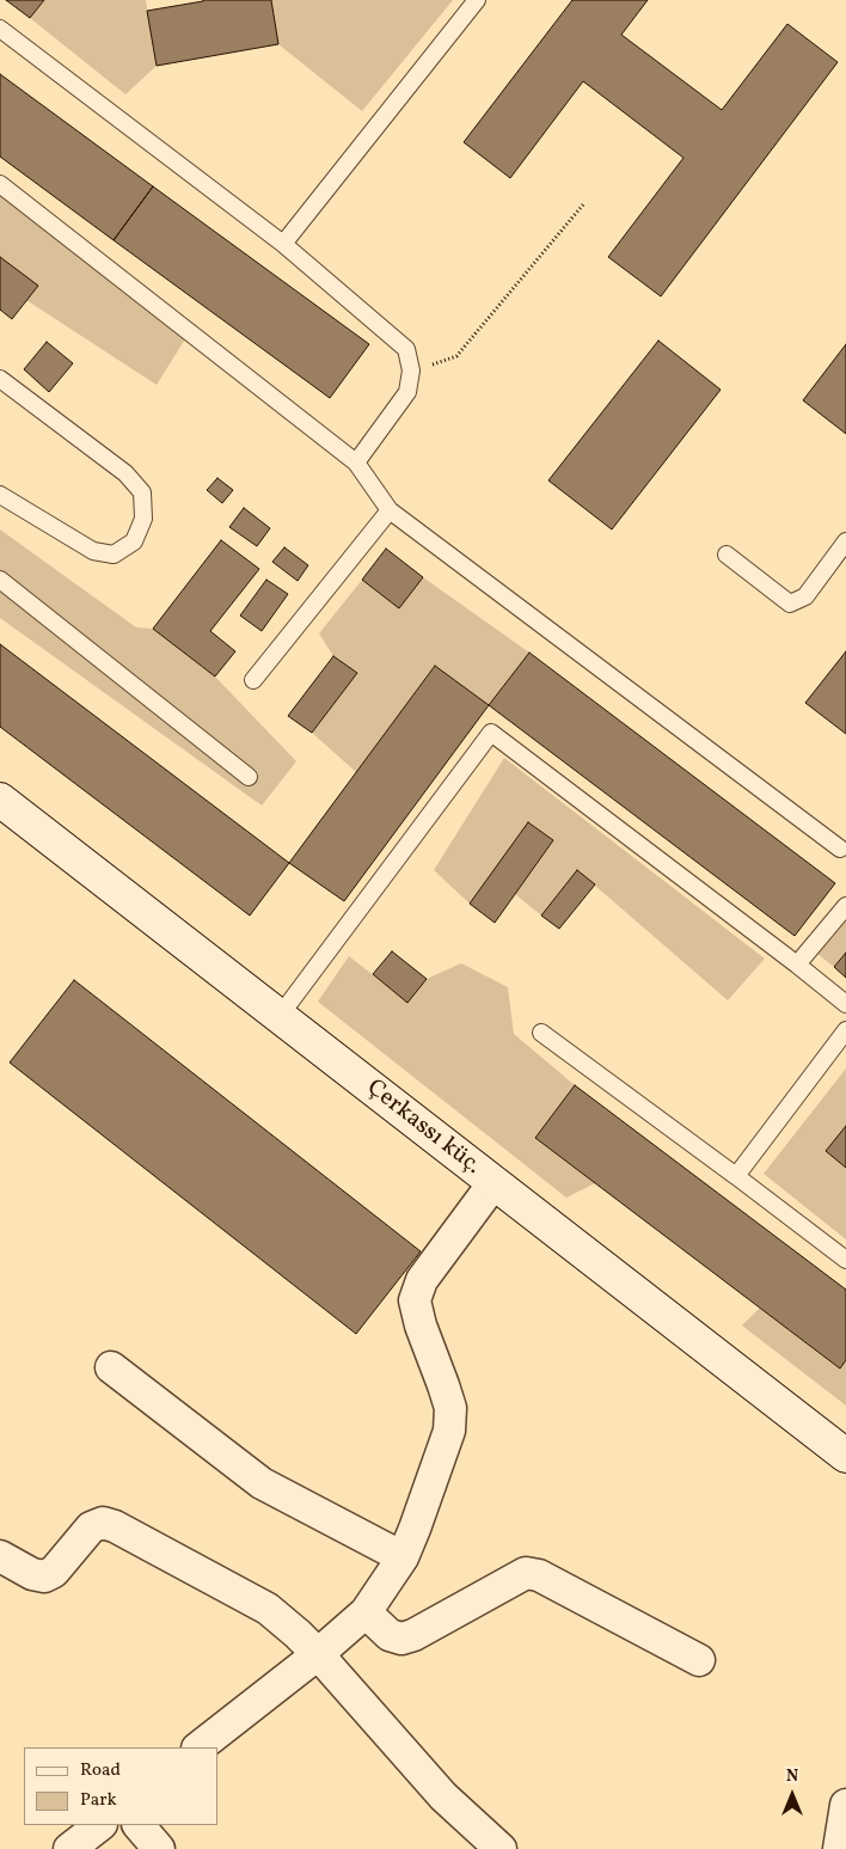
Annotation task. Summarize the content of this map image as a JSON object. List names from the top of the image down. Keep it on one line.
{"streets":{"street":["Çerkassı küç."]},"legend":["Road","Park"],"north":"top"}
